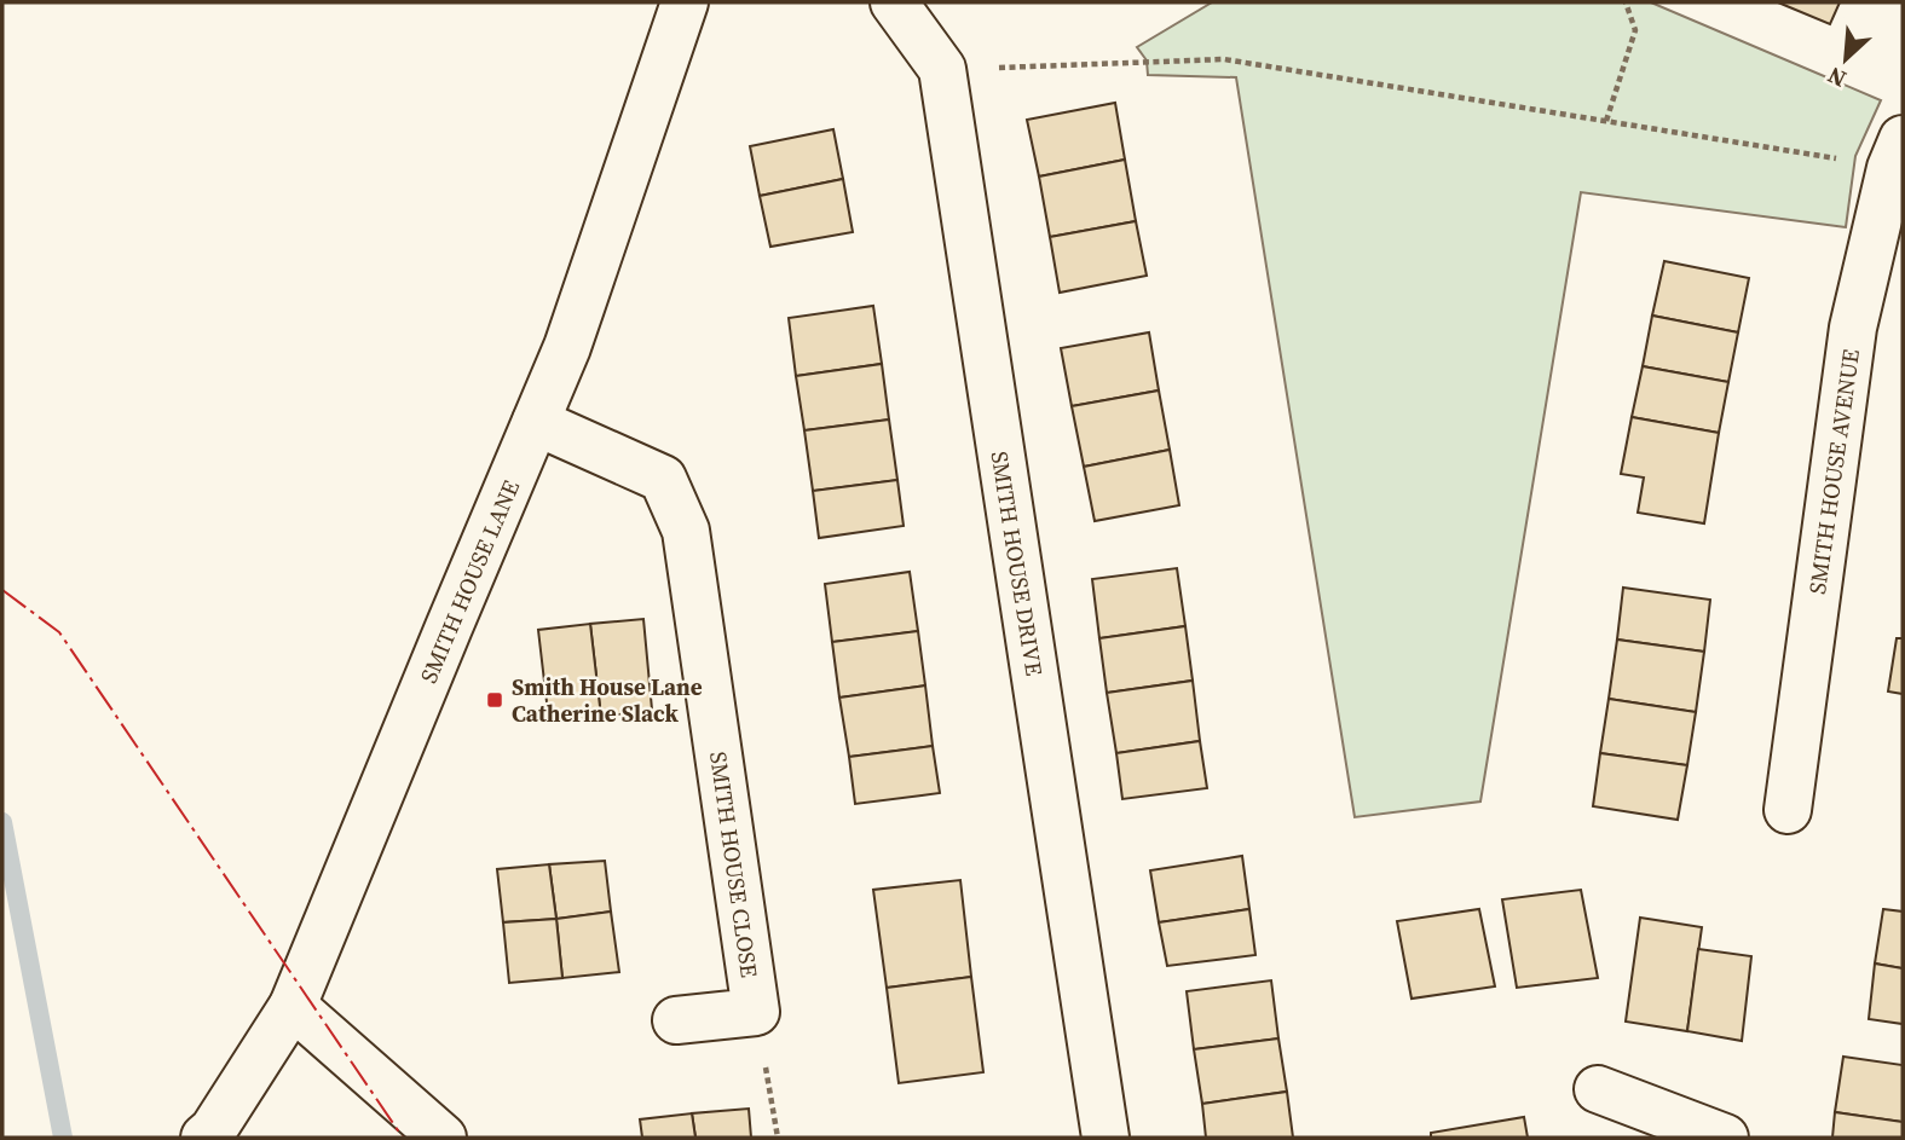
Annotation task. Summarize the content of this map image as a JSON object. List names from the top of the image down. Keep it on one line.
{"streets":{"street":["SMITH HOUSE AVENUE","SMITH HOUSE DRIVE","SMITH HOUSE LANE","SMITH HOUSE CLOSE"]},"crossings":[["SMITH HOUSE LANE","SMITH HOUSE CLOSE"]],"places":{"transit":["Smith House Lane Catherine Slack"]},"north":"bottom left"}
